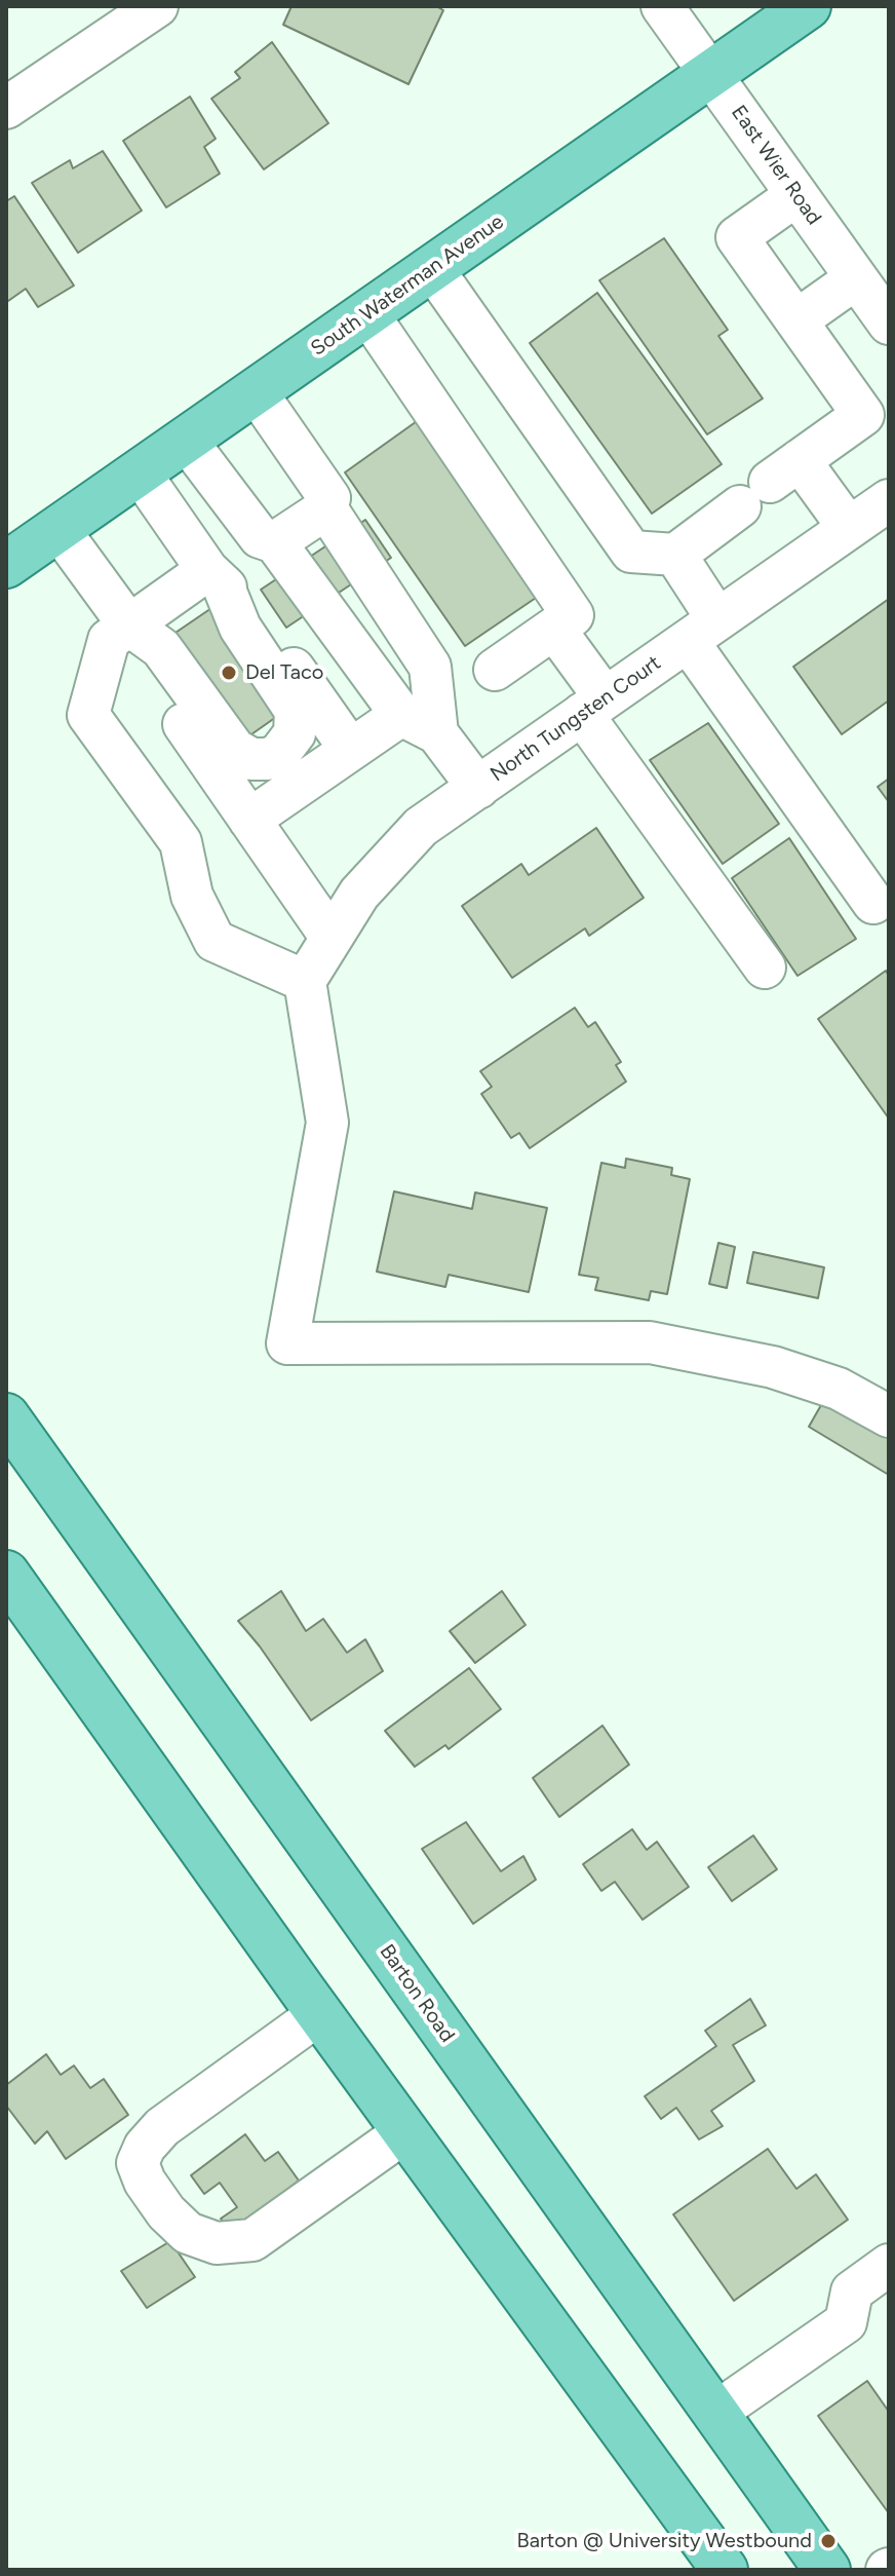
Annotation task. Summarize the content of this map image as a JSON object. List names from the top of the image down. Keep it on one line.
{"streets":{"main road":["South Waterman Avenue","Barton Road"],"street":["East Wier Road","North Tungsten Court"]},"crossings":[["East Wier Road","South Waterman Avenue"]],"places":["Del Taco","Barton @ University Westbound"]}
